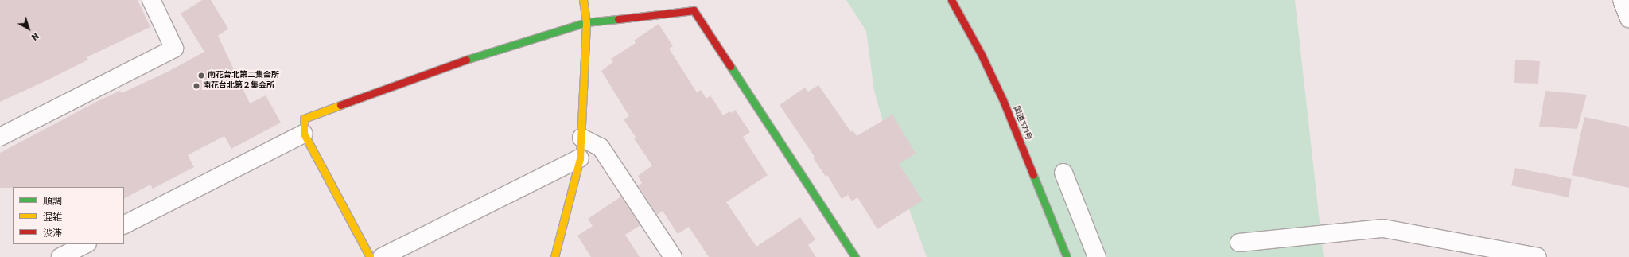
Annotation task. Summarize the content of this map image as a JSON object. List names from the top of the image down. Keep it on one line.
{"streets":{"main road":["国道371号"]},"places":["南花台北第二集会所","南花台北第２集会所"],"legend":["順調","混雑","渋滞"],"north":"bottom right"}
